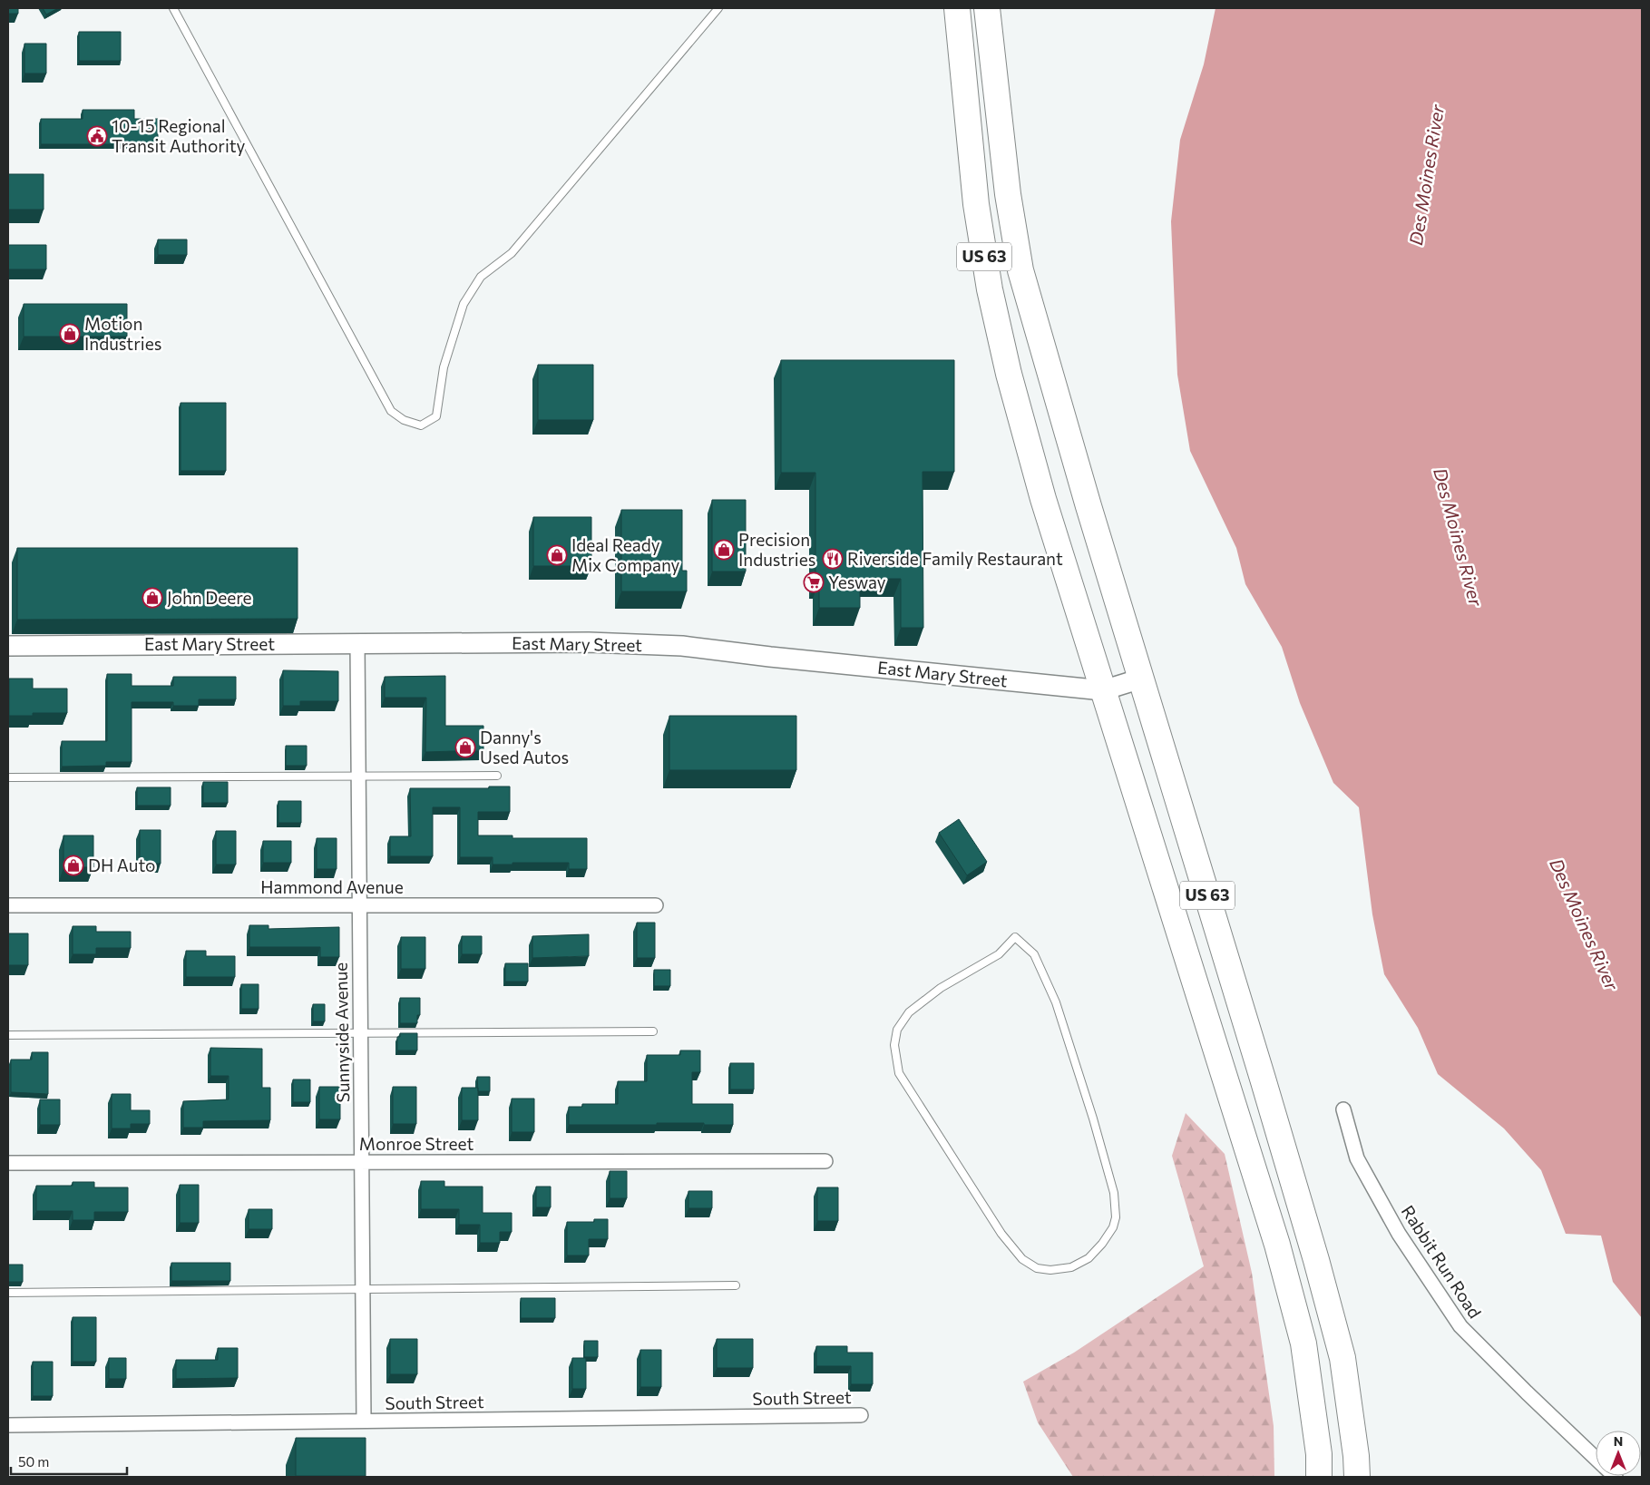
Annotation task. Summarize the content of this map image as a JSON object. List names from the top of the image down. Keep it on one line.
{"streets":{"highway":["US 63"],"main road":["East Mary Street"],"street":["Hammond Avenue","Sunnyside Avenue","Monroe Street","Rabbit Run Road","South Street"]},"crossings":[["US 63","East Mary Street"],["East Mary Street","Sunnyside Avenue"],["Hammond Avenue","Sunnyside Avenue"],["Sunnyside Avenue","Monroe Street"],["Sunnyside Avenue","South Street"]],"water":["Des Moines River"],"places":{"public building":["10-15 Regional Transit Authority"],"shop":["Motion Industries","Precision Industries","Ideal Ready Mix Company","John Deere","Danny's Used Autos","DH Auto"],"restaurant":["Riverside Family Restaurant"],"supermarket":["Yesway"]},"scale_bar":"50 m","north":"top"}
